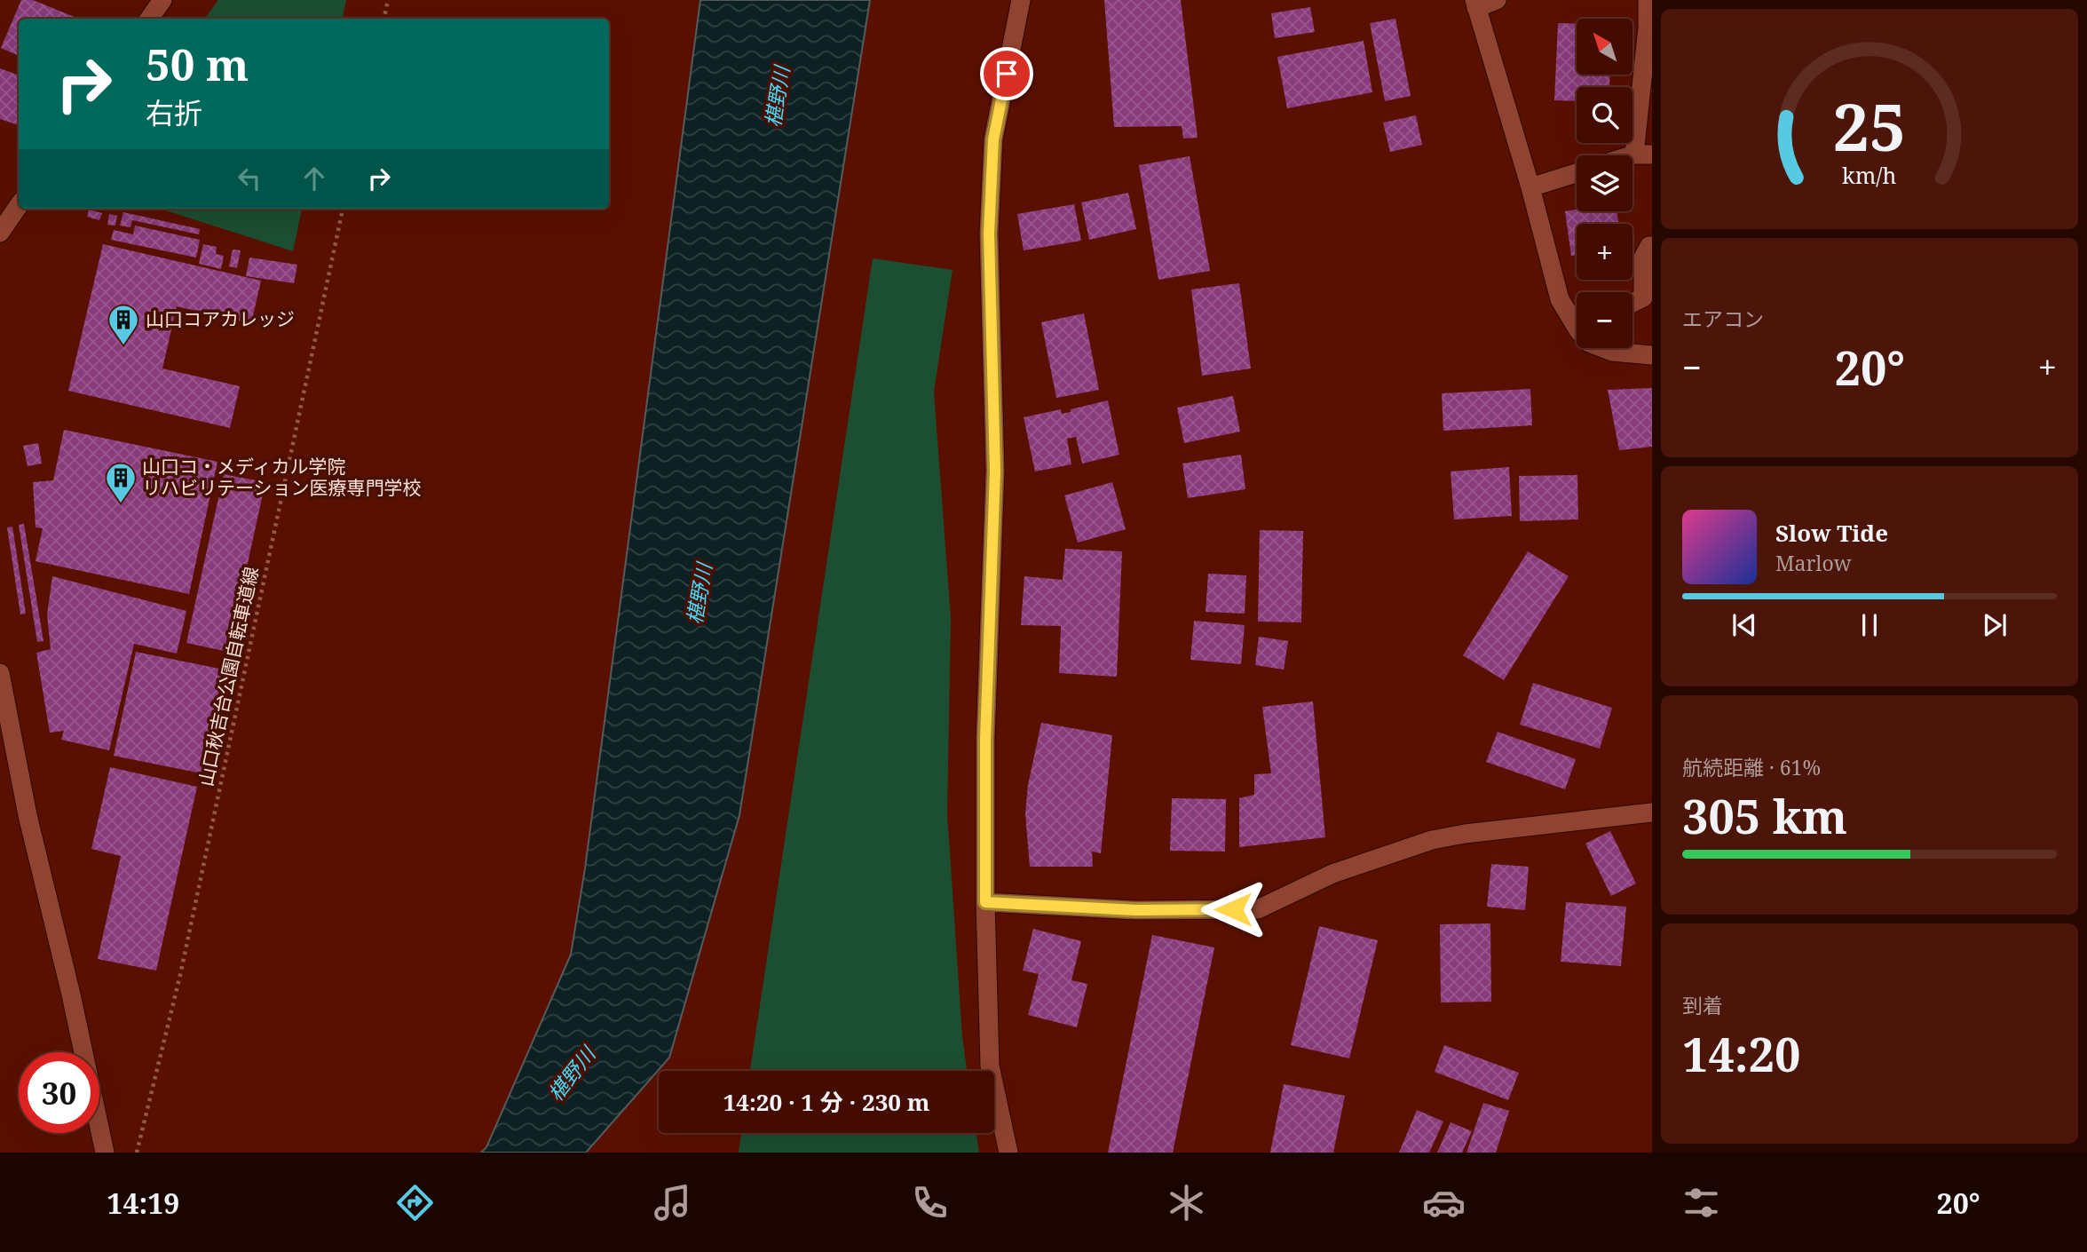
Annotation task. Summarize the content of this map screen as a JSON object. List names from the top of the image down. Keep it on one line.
{"streets":{"path":["山口秋吉台公園自転車道線"]},"water":["椹野川"],"places":{"building":["山口コアカレッジ","山口コ・メディカル学院 リハビリテーション医療専門学校"]},"north":"top left","page":{"map_buttons":["+","−"],"turn":["50 m","右折"],"tile":["エアコン",["航続距離 · 61%","305 km"],["到着","14:20"]],"heat":["−","20°","+"],"song":["Slow Tide","Marlow"],"limit":"30","trip":"14:20 · 1 分 · 230 m","tabs":["14:19","20°"],"gauge":["25","km/h"]}}
